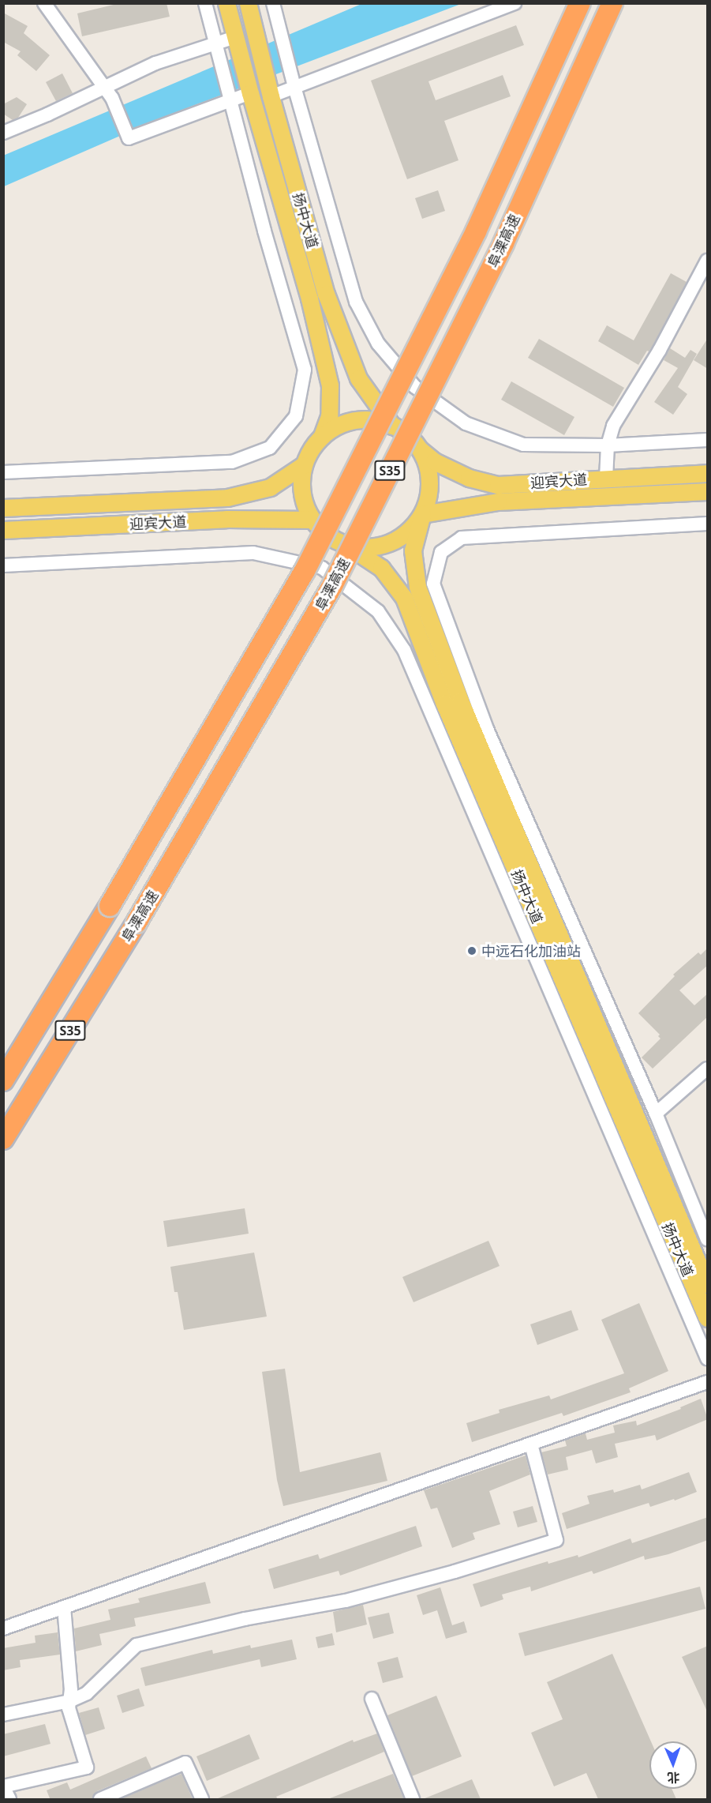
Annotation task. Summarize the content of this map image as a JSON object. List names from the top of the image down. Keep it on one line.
{"streets":{"highway":["阜溧高速","S35"],"main road":["扬中大道","迎宾大道"]},"crossings":[["扬中大道","迎宾大道"]],"places":["中远石化加油站"],"north":"bottom"}
